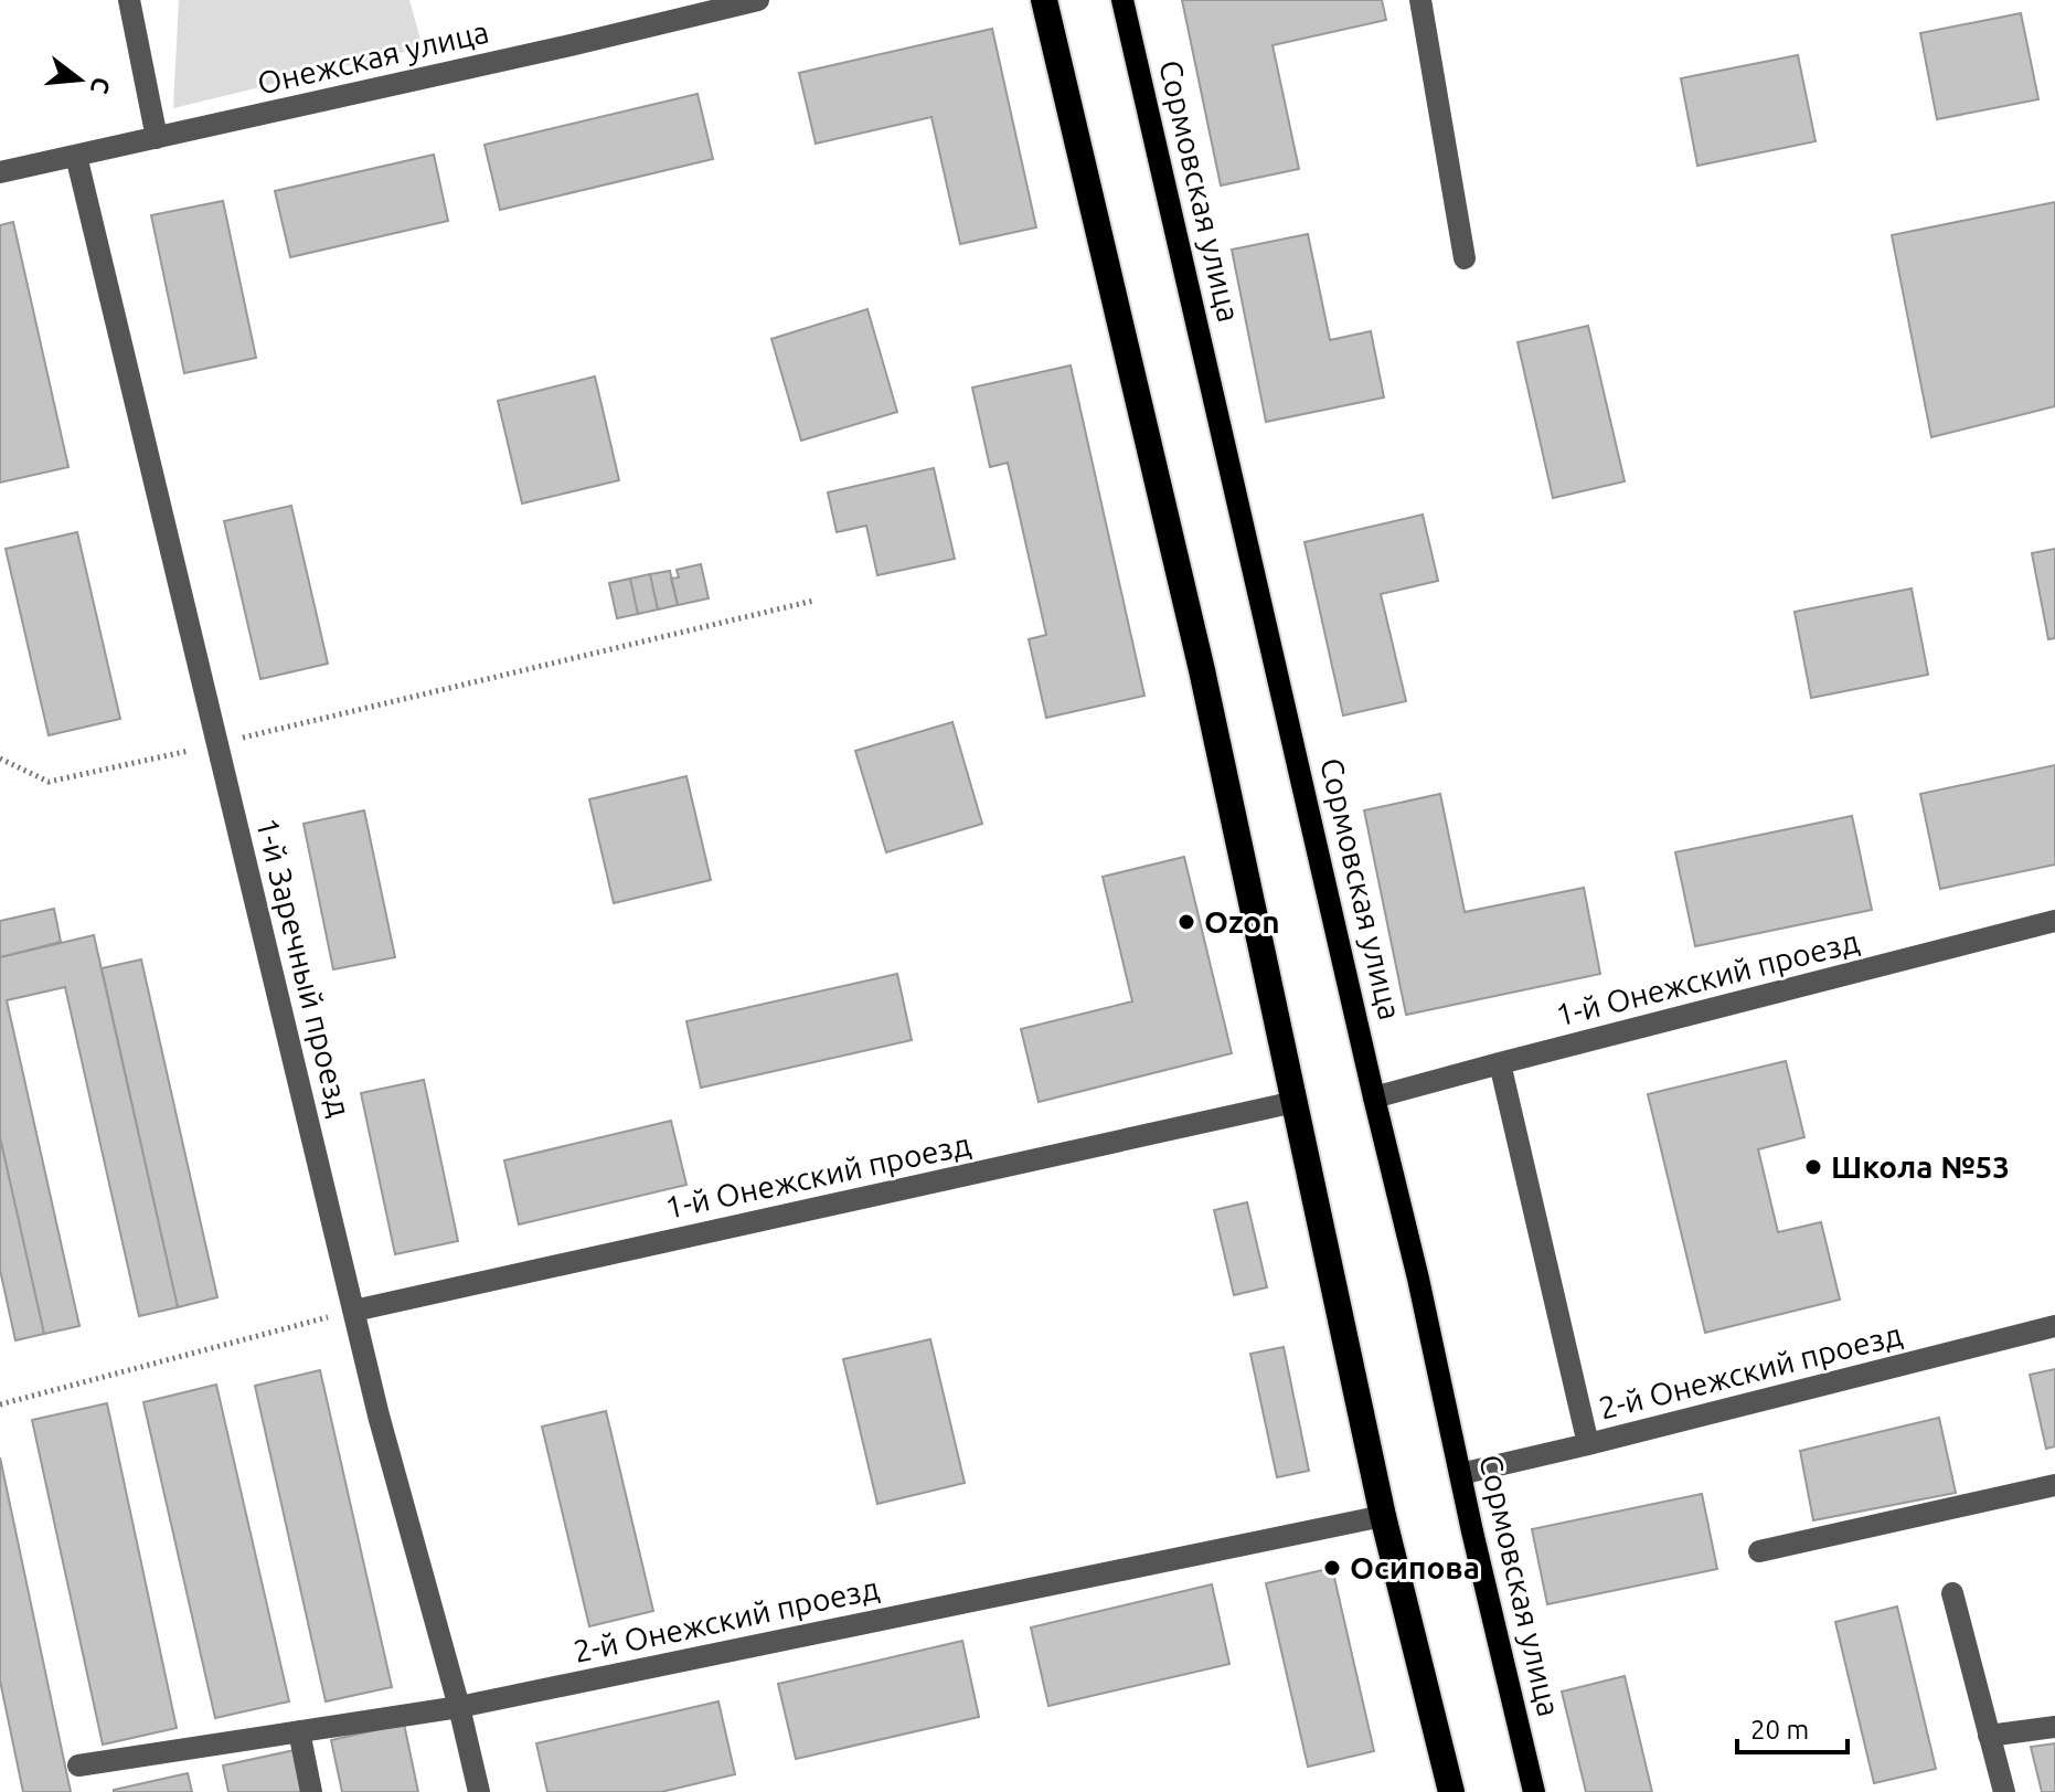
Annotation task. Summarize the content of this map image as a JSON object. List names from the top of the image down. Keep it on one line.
{"streets":{"main road":["Сормовская улица"],"street":["Онежская улица","1-й Заречный проезд","1-й Онежский проезд","2-й Онежский проезд"]},"crossings":[["Онежская улица","1-й Заречный проезд"],["Сормовская улица","1-й Онежский проезд"],["Сормовская улица","2-й Онежский проезд"],["1-й Заречный проезд","1-й Онежский проезд"],["1-й Заречный проезд","2-й Онежский проезд"]],"places":["Ozon","Школа №53","Осипова"],"scale_bar":"20 m","north":"right"}
